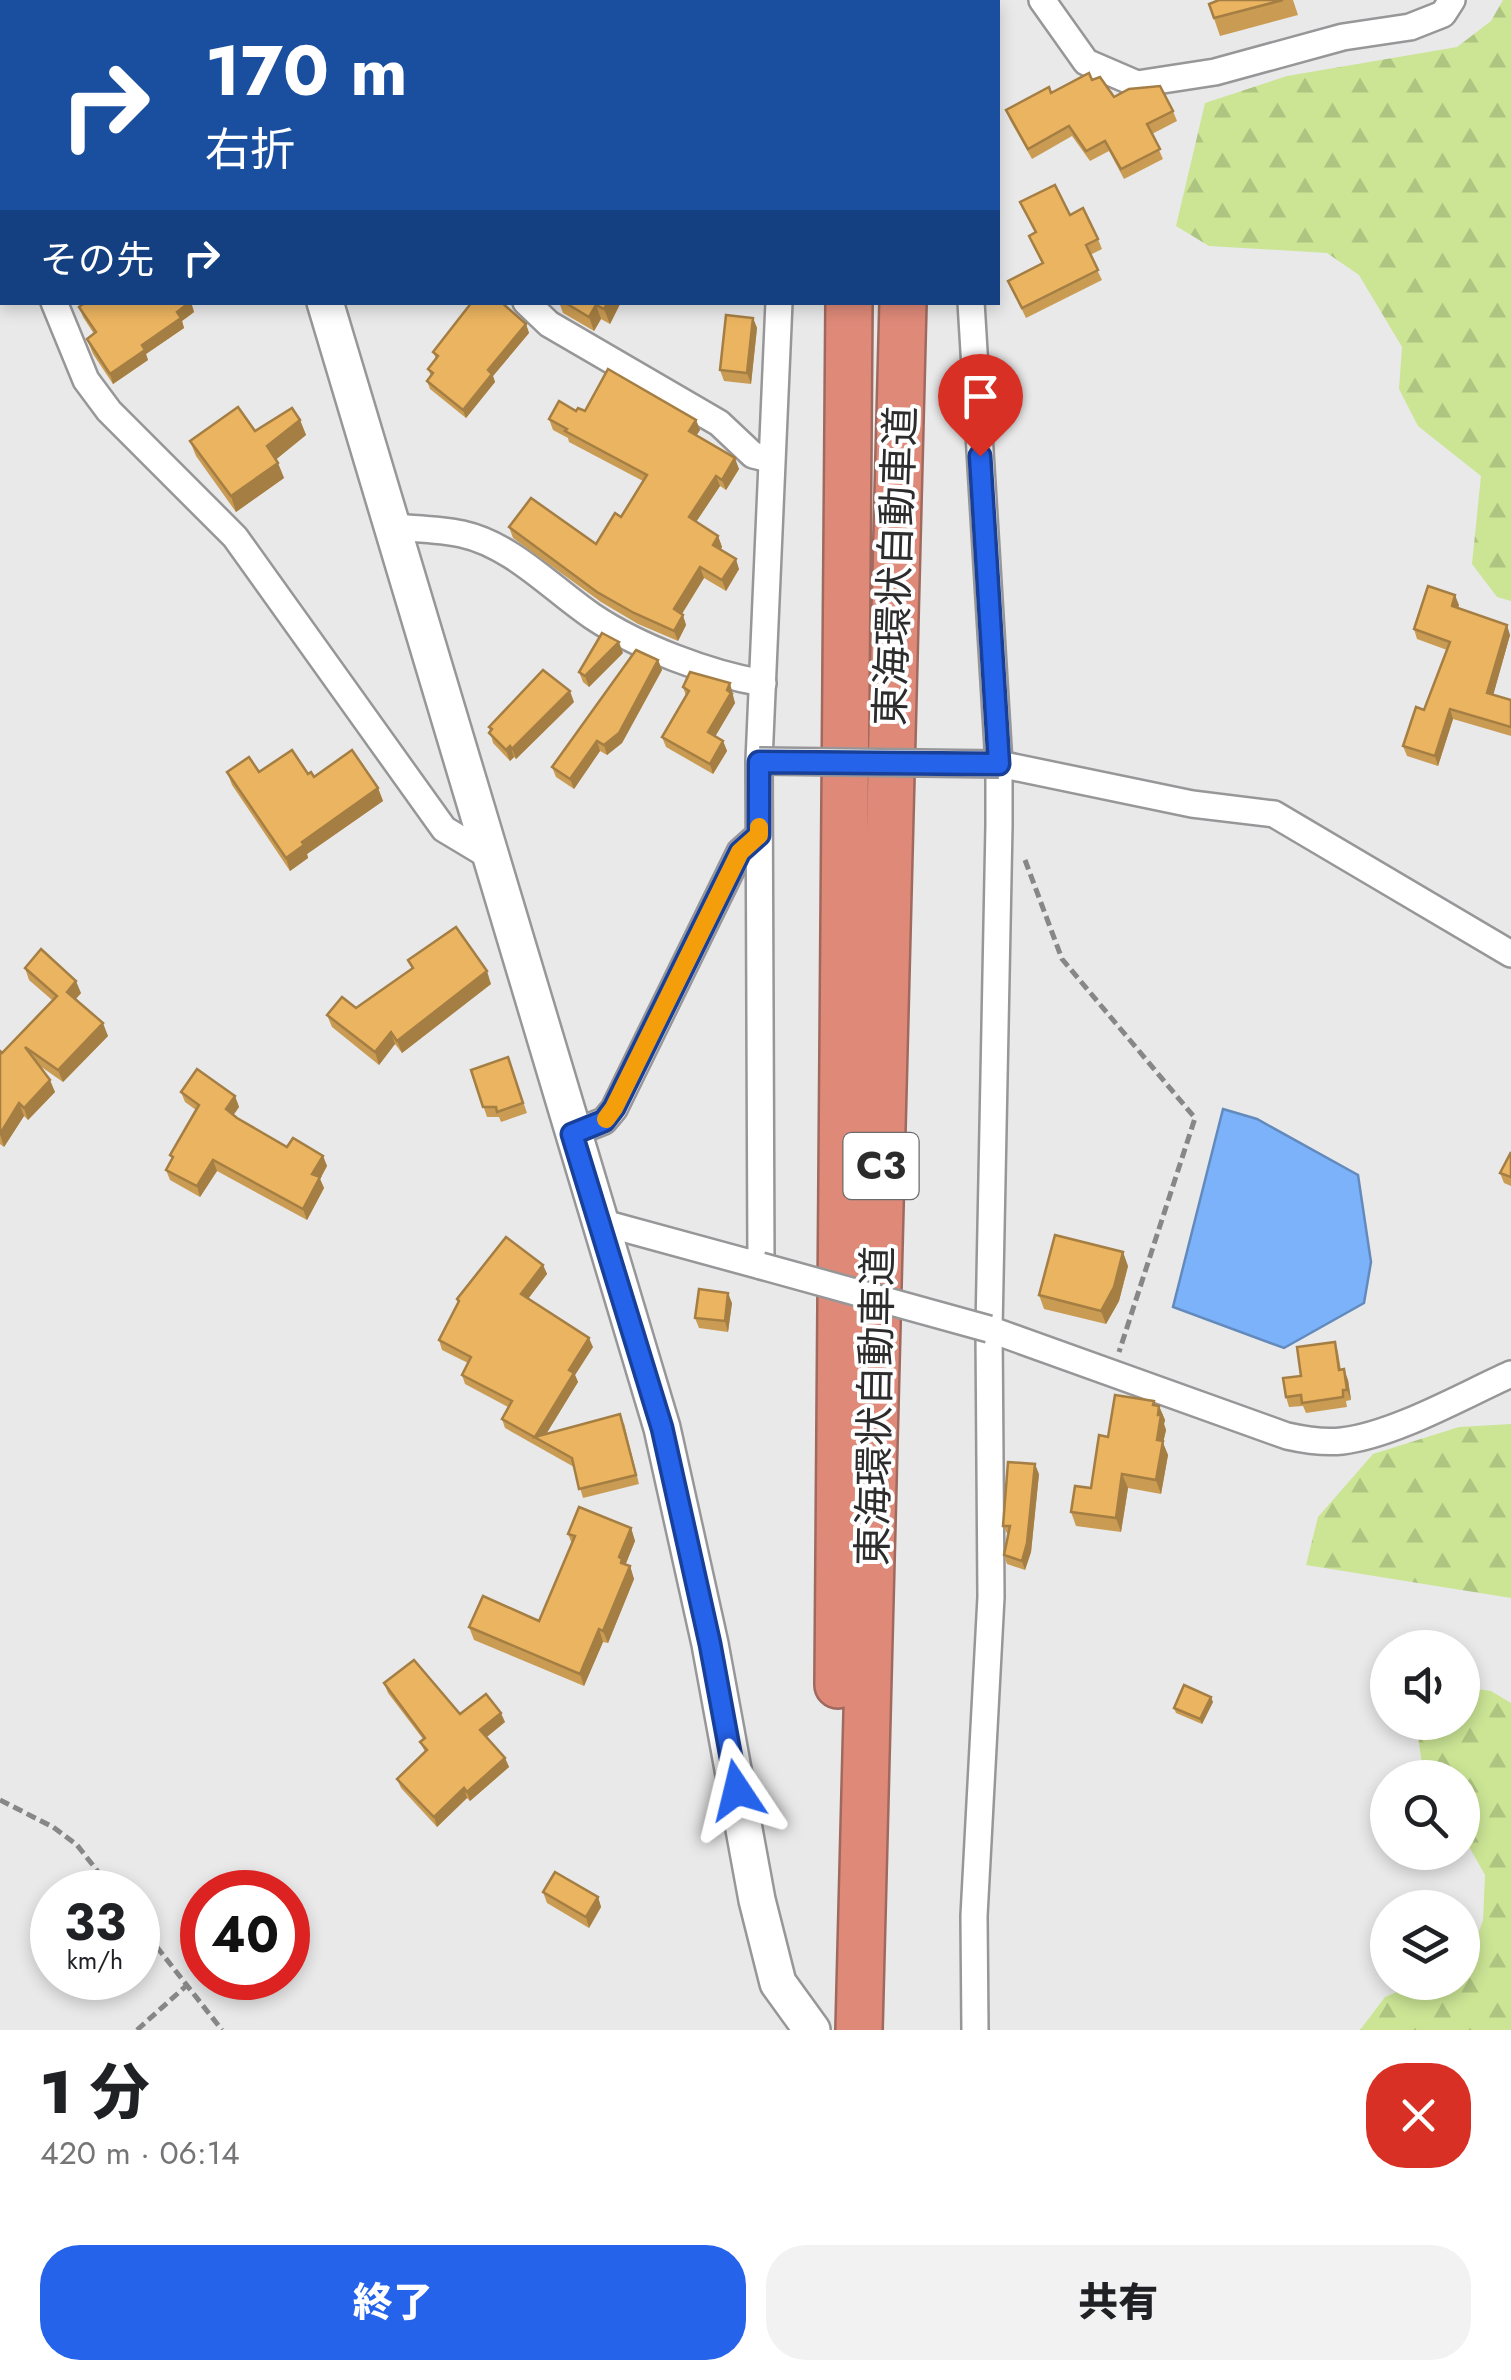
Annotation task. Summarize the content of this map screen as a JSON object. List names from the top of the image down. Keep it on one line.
{"streets":{"highway":["東海環状自動車道","C3"]},"page":{"turn":["170 m","右折"],"then":"その先","speed":"33 km/h","limit":"40","heading":["1 分","420 m · 06:14"],"buttons":["終了","共有"]}}
